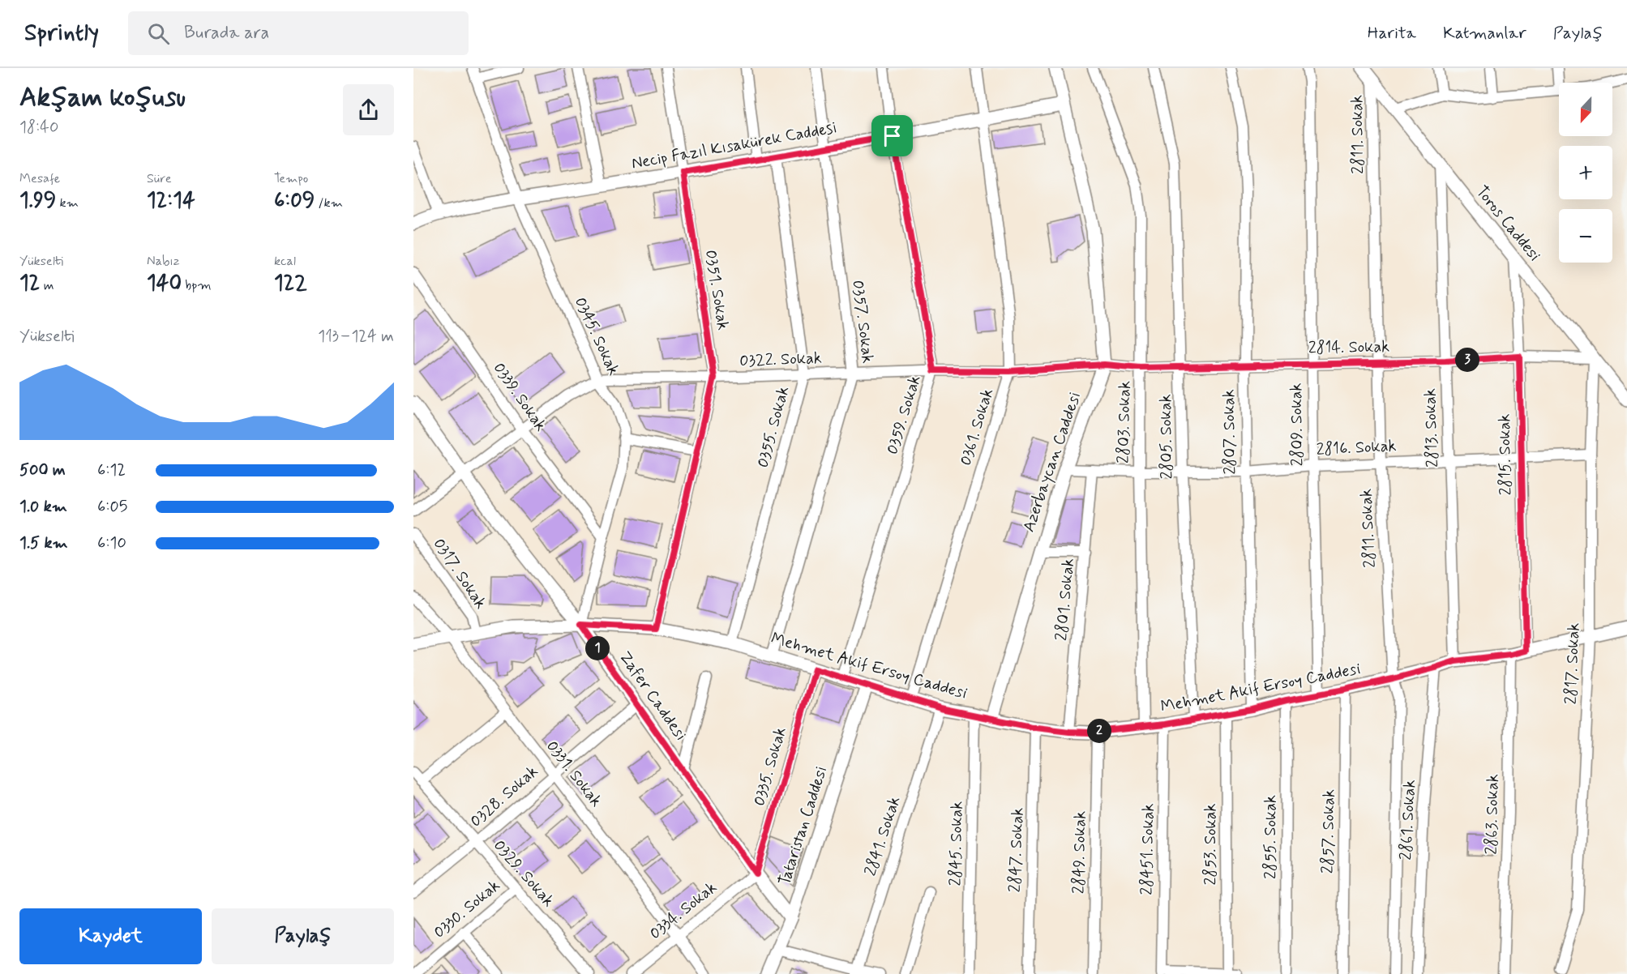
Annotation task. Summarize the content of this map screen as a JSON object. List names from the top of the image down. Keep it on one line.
{"streets":{"street":["2811. Sokak","Necip Fazıl Kısakürek Caddesi","Toros Caddesi","0351. Sokak","0357. Sokak","0345. Sokak","2814. Sokak","0322. Sokak","0339. Sokak","0359. Sokak","2803. Sokak","2809. Sokak","0355. Sokak","0361. Sokak","2813. Sokak","2807. Sokak","2805. Sokak","2816. Sokak","2815. Sokak","Azerbaycan Caddesi","0317. Sokak","2801. Sokak","2817. Sokak","Mehmet Akif Ersoy Caddesi","Zafer Caddesi","0335. Sokak","0331. Sokak","0328. Sokak","2863. Sokak","2861. Sokak","Tataristan Caddesi","2857. Sokak","2841. Sokak","2855. Sokak","2845. Sokak","2853. Sokak","28451. Sokak","2847. Sokak","2849. Sokak","0329. Sokak","0330. Sokak","0334. Sokak"]},"crossings":[["2811. Sokak","Toros Caddesi"],["2811. Sokak","2814. Sokak"],["2811. Sokak","2816. Sokak"],["2811. Sokak","Mehmet Akif Ersoy Caddesi"],["Necip Fazıl Kısakürek Caddesi","0351. Sokak"],["Necip Fazıl Kısakürek Caddesi","0357. Sokak"],["Necip Fazıl Kısakürek Caddesi","0345. Sokak"],["Necip Fazıl Kısakürek Caddesi","0359. Sokak"],["Necip Fazıl Kısakürek Caddesi","0355. Sokak"],["Necip Fazıl Kısakürek Caddesi","0361. Sokak"],["Necip Fazıl Kısakürek Caddesi","Azerbaycan Caddesi"],["Toros Caddesi","2814. Sokak"],["Toros Caddesi","2813. Sokak"],["Toros Caddesi","2815. Sokak"],["Toros Caddesi","2817. Sokak"],["0351. Sokak","0322. Sokak"],["0351. Sokak","Mehmet Akif Ersoy Caddesi"],["0357. Sokak","0322. Sokak"],["0357. Sokak","Mehmet Akif Ersoy Caddesi"],["0345. Sokak","0322. Sokak"],["0345. Sokak","0339. Sokak"],["0345. Sokak","Mehmet Akif Ersoy Caddesi"],["0345. Sokak","Zafer Caddesi"],["2814. Sokak","0322. Sokak"],["2814. Sokak","2803. Sokak"],["2814. Sokak","2809. Sokak"],["2814. Sokak","2813. Sokak"],["2814. Sokak","2807. Sokak"],["2814. Sokak","2805. Sokak"],["2814. Sokak","2815. Sokak"],["2814. Sokak","Azerbaycan Caddesi"],["2814. Sokak","2817. Sokak"],["0322. Sokak","0339. Sokak"],["0322. Sokak","0359. Sokak"],["0322. Sokak","0355. Sokak"],["0322. Sokak","0361. Sokak"],["0322. Sokak","Azerbaycan Caddesi"],["0322. Sokak","Zafer Caddesi"],["0359. Sokak","Mehmet Akif Ersoy Caddesi"],["2803. Sokak","2816. Sokak"],["2803. Sokak","Mehmet Akif Ersoy Caddesi"],["2809. Sokak","2816. Sokak"],["2809. Sokak","Mehmet Akif Ersoy Caddesi"],["0355. Sokak","Mehmet Akif Ersoy Caddesi"],["0361. Sokak","Mehmet Akif Ersoy Caddesi"],["2813. Sokak","2816. Sokak"],["2813. Sokak","Mehmet Akif Ersoy Caddesi"],["2807. Sokak","2816. Sokak"],["2807. Sokak","Mehmet Akif Ersoy Caddesi"],["2805. Sokak","2816. Sokak"],["2805. Sokak","Mehmet Akif Ersoy Caddesi"],["2816. Sokak","2815. Sokak"],["2816. Sokak","Azerbaycan Caddesi"],["2816. Sokak","2801. Sokak"],["2816. Sokak","2817. Sokak"],["2815. Sokak","Mehmet Akif Ersoy Caddesi"],["Azerbaycan Caddesi","Mehmet Akif Ersoy Caddesi"],["0317. Sokak","Mehmet Akif Ersoy Caddesi"],["2801. Sokak","Mehmet Akif Ersoy Caddesi"],["2817. Sokak","Mehmet Akif Ersoy Caddesi"],["Mehmet Akif Ersoy Caddesi","Zafer Caddesi"],["Mehmet Akif Ersoy Caddesi","0335. Sokak"],["Mehmet Akif Ersoy Caddesi","0331. Sokak"],["Mehmet Akif Ersoy Caddesi","2863. Sokak"],["Mehmet Akif Ersoy Caddesi","2861. Sokak"],["Mehmet Akif Ersoy Caddesi","Tataristan Caddesi"],["Mehmet Akif Ersoy Caddesi","2857. Sokak"],["Mehmet Akif Ersoy Caddesi","2841. Sokak"],["Mehmet Akif Ersoy Caddesi","2855. Sokak"],["Mehmet Akif Ersoy Caddesi","2845. Sokak"],["Mehmet Akif Ersoy Caddesi","2853. Sokak"],["Mehmet Akif Ersoy Caddesi","28451. Sokak"],["Mehmet Akif Ersoy Caddesi","2847. Sokak"],["Mehmet Akif Ersoy Caddesi","2849. Sokak"],["Zafer Caddesi","0335. Sokak"],["Zafer Caddesi","0328. Sokak"],["Zafer Caddesi","Tataristan Caddesi"],["Zafer Caddesi","0334. Sokak"],["0335. Sokak","0334. Sokak"],["0331. Sokak","0328. Sokak"],["0331. Sokak","0334. Sokak"],["0328. Sokak","0329. Sokak"],["0329. Sokak","0330. Sokak"]],"north":"bottom","page":{"header":"Sprintly","search":"Burada ara","nav":["Harita","Katmanlar","Paylaş"],"heading":["Akşam koşusu","18:40"],"map_buttons":["+","−"],"stats":[["Mesafe","1.99 km"],["Süre","12:14"],["Tempo","6:09 /km"],["Yükselti","12 m"],["Nabız","140 bpm"],["kcal","122"]],"chart":["Yükselti","113–124 m"],"pins":["3","1","2"],"list":[{"name":"500 m","note":"6:12"},{"name":"1.0 km","note":"6:05"},{"name":"1.5 km","note":"6:10"}],"buttons":["Kaydet","Paylaş"]}}
